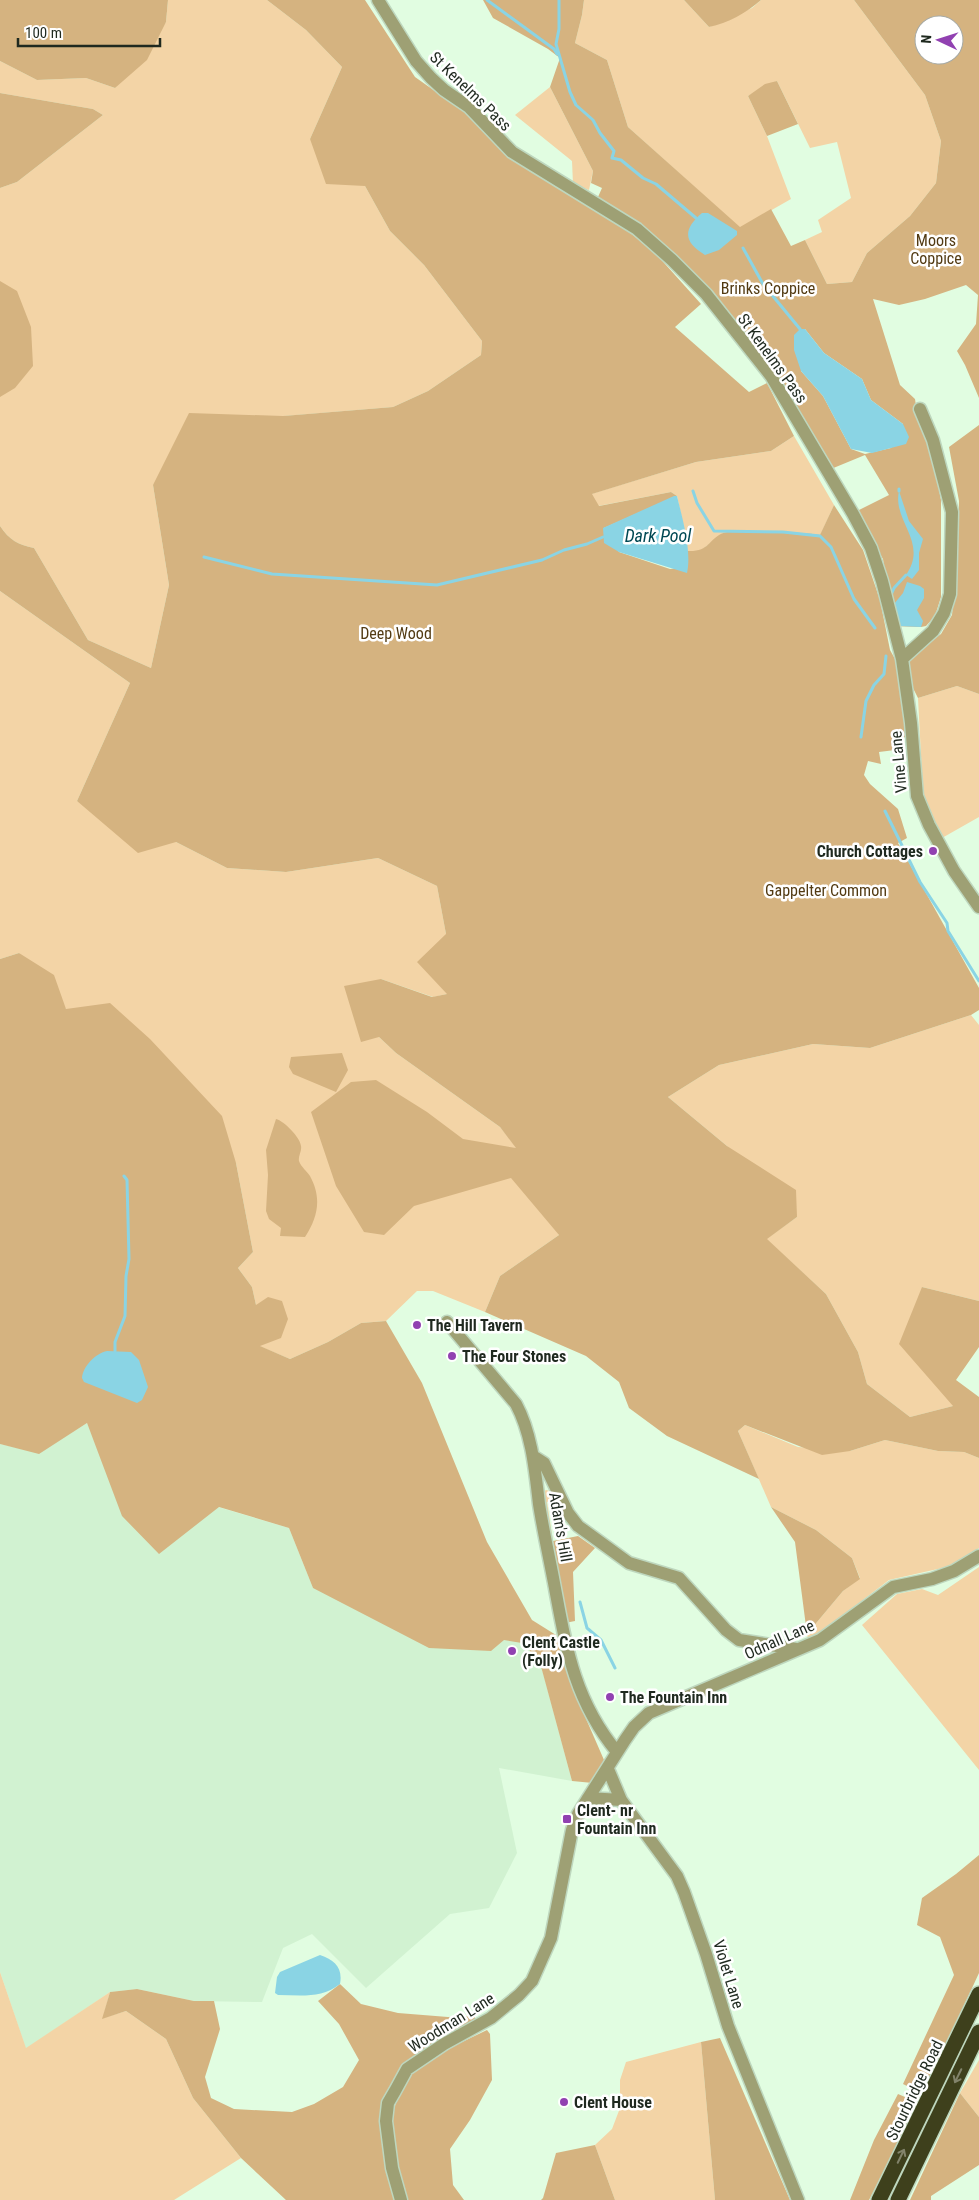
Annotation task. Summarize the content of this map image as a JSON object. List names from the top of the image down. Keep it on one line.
{"streets":{"highway":["Stourbridge Road"],"street":["St Kenelms Pass","Vine Lane","Adam's Hill","Odnall Lane","Violet Lane","Woodman Lane"]},"crossings":[["St Kenelms Pass","Vine Lane"],["Adam's Hill","Odnall Lane"],["Odnall Lane","Violet Lane"],["Odnall Lane","Woodman Lane"],["Violet Lane","Woodman Lane"]],"water":["Dark Pool"],"parks":["Moors Coppice","Brinks Coppice","Deep Wood","Gappelter Common"],"places":{"other":["Church Cottages","The Hill Tavern","The Four Stones","Clent Castle (Folly)","The Fountain Inn","Clent House"],"transit":["Clent- nr Fountain Inn"]},"scale_bar":"100 m","north":"left"}
